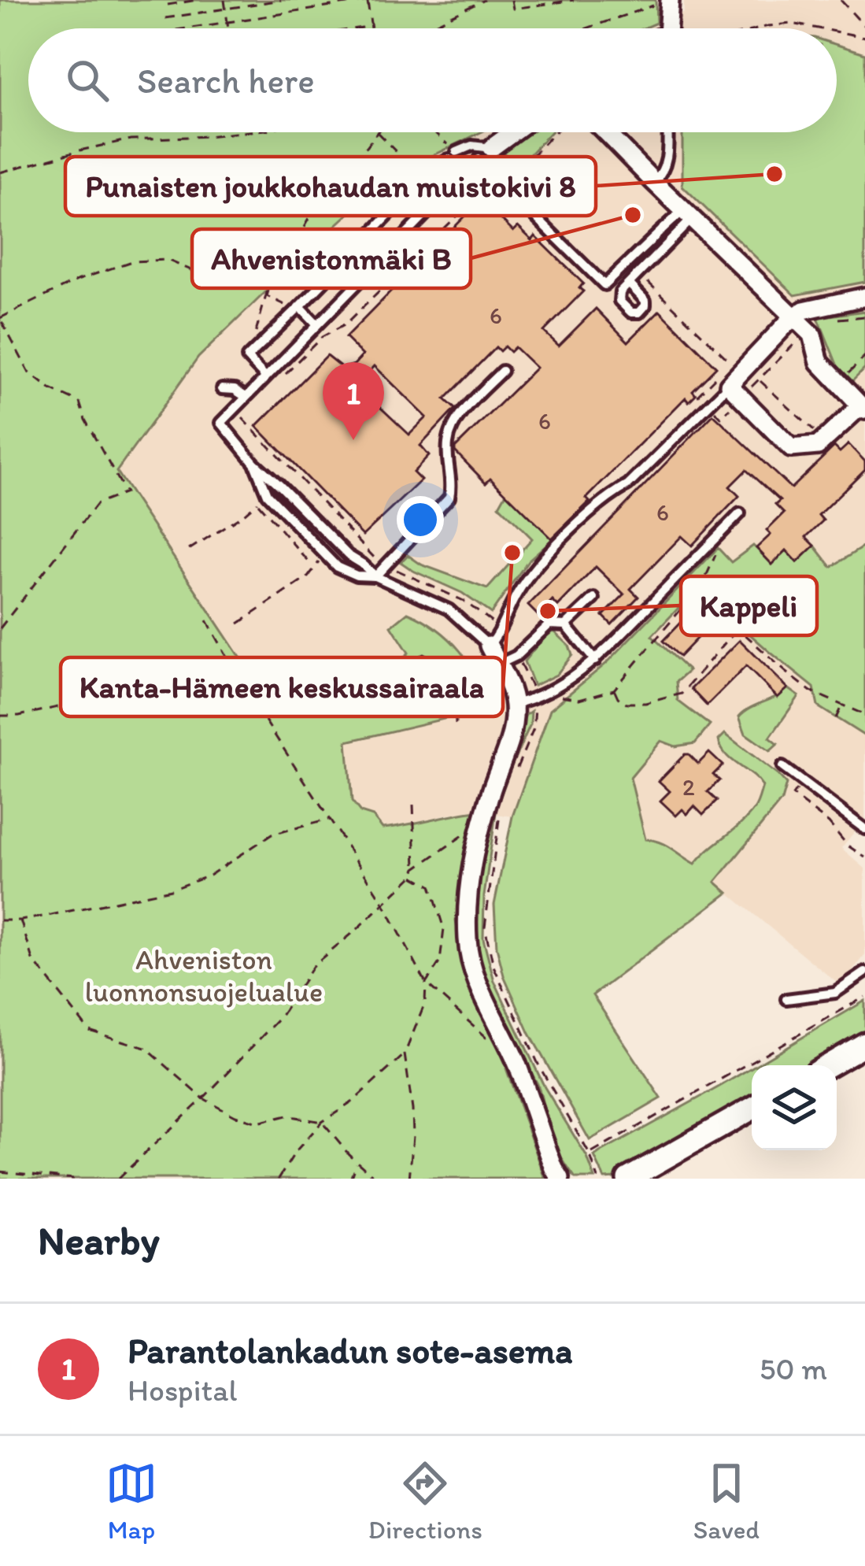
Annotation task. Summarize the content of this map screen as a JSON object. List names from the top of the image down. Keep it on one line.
{"parks":["Ahveniston luonnonsuojelualue"],"places":["Punaisten joukkohaudan muistokivi 8","Ahvenistonmäki B","Kanta-Hämeen keskussairaala","Kappeli"],"house_numbers":["6","6","6","2"],"page":{"search":"Search here","pins":"1","heading":"Nearby","list":[{"mark":"1","name":"Parantolankadun sote-asema","note":"Hospital","value":"50 m"}],"nav":["Map","Directions","Saved"]}}
